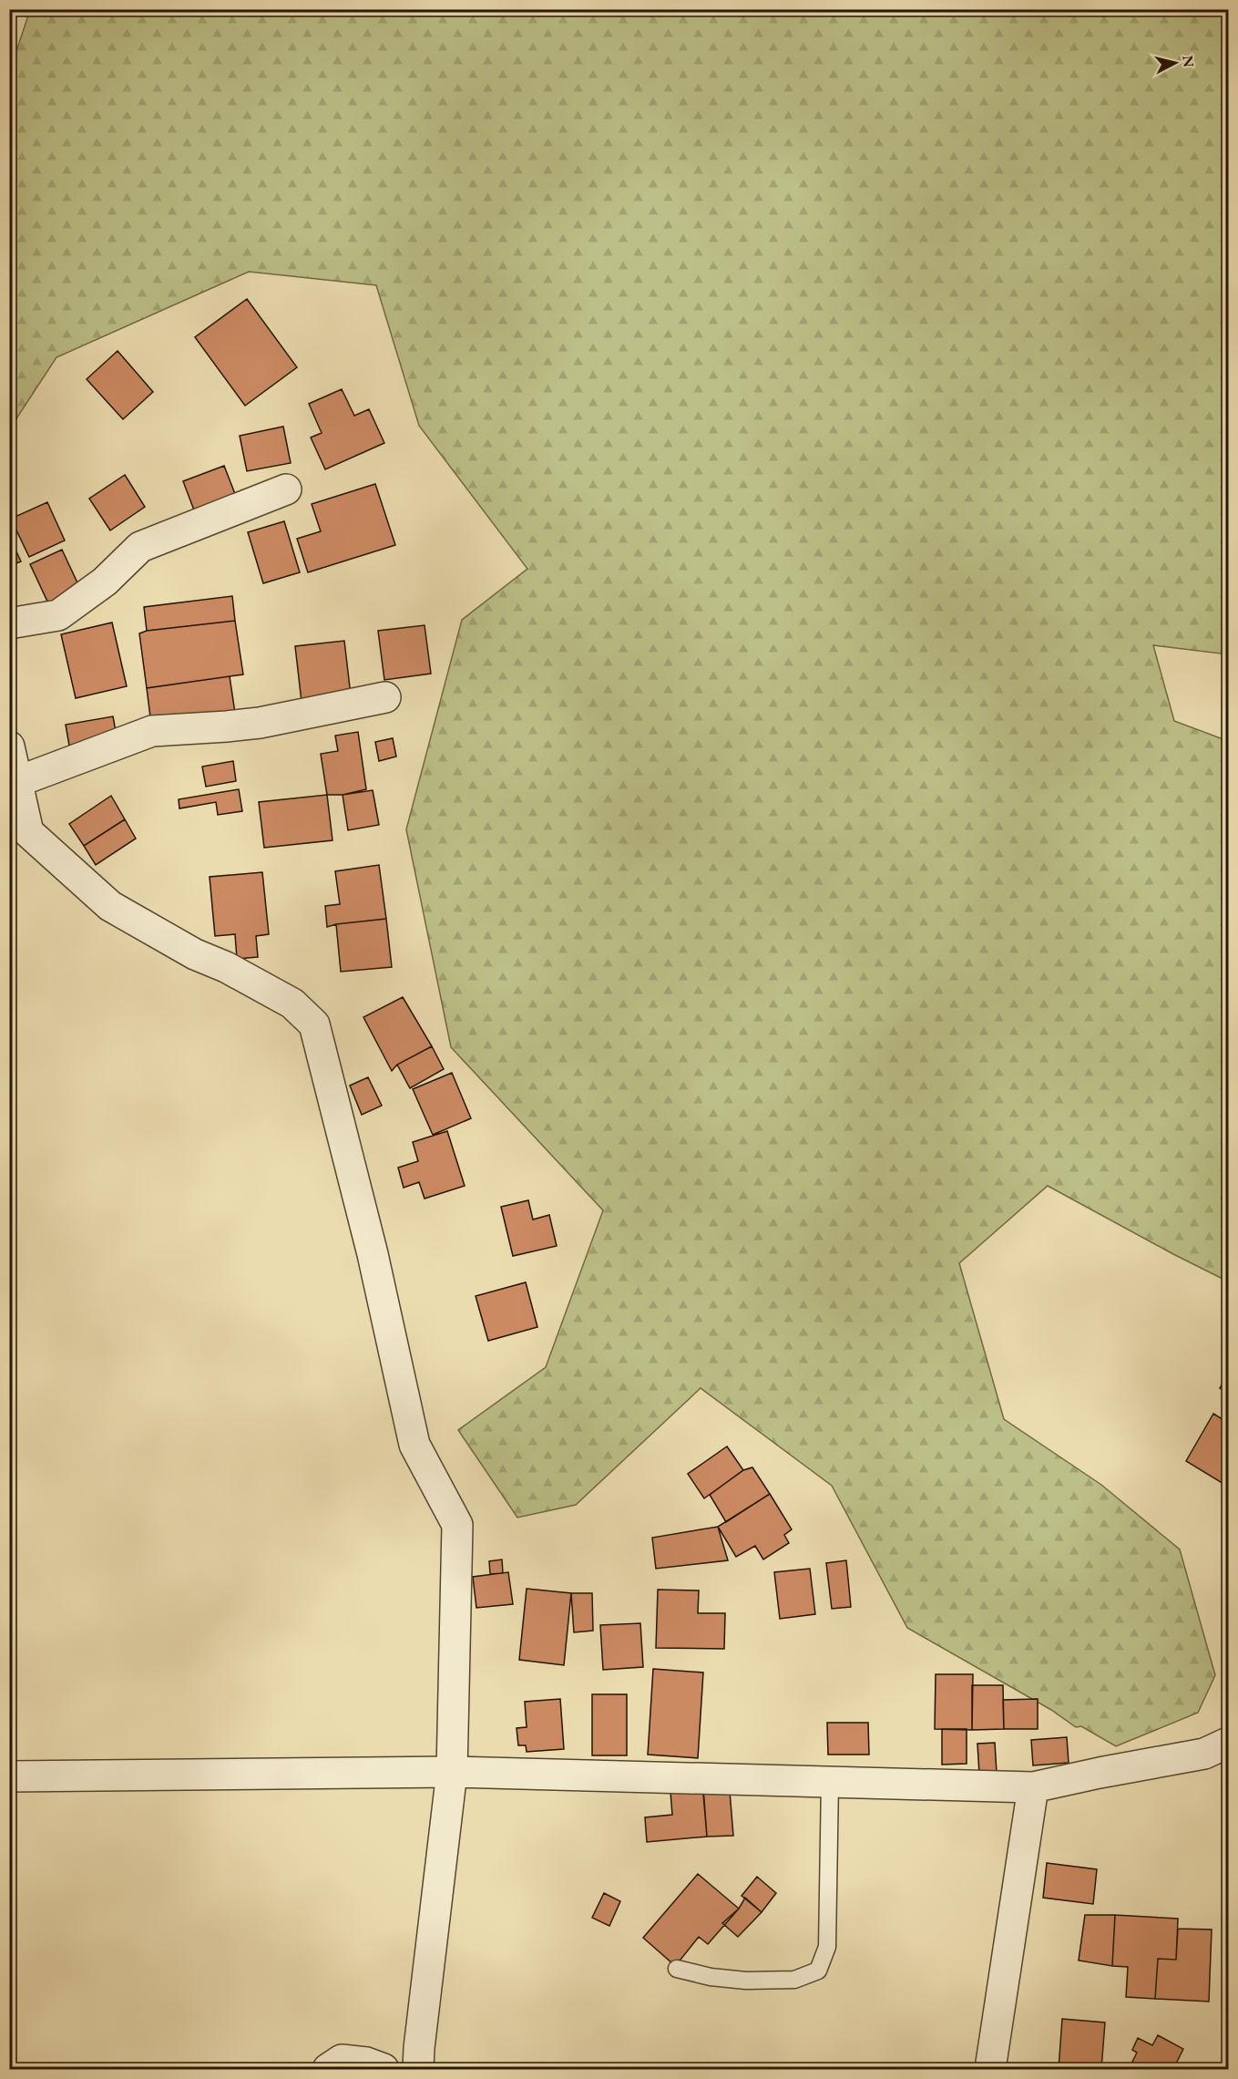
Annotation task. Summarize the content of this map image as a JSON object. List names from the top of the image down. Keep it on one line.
{"north":"right"}
